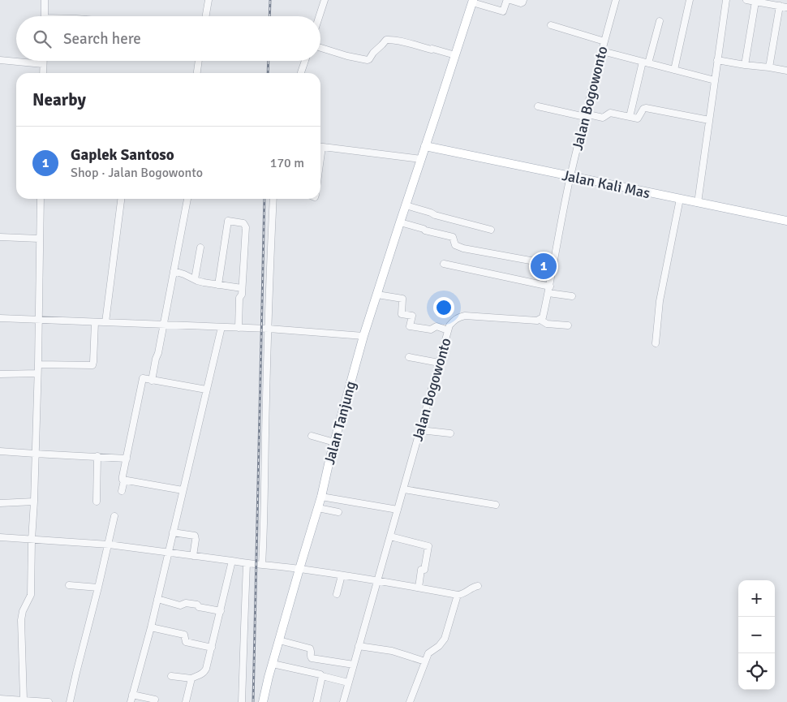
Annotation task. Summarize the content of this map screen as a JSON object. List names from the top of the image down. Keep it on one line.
{"streets":{"main road":["Jalan Kali Mas","Jalan Tanjung"],"street":["Jalan Bogowonto"]},"crossings":[["Jalan Bogowonto","Jalan Kali Mas"],["Jalan Kali Mas","Jalan Tanjung"]],"page":{"search":"Search here","heading":"Nearby","list":[{"mark":"1","name":"Gaplek Santoso","note":"Shop · Jalan Bogowonto","value":"170 m"}],"pins":"1","map_buttons":["+","−"]}}
